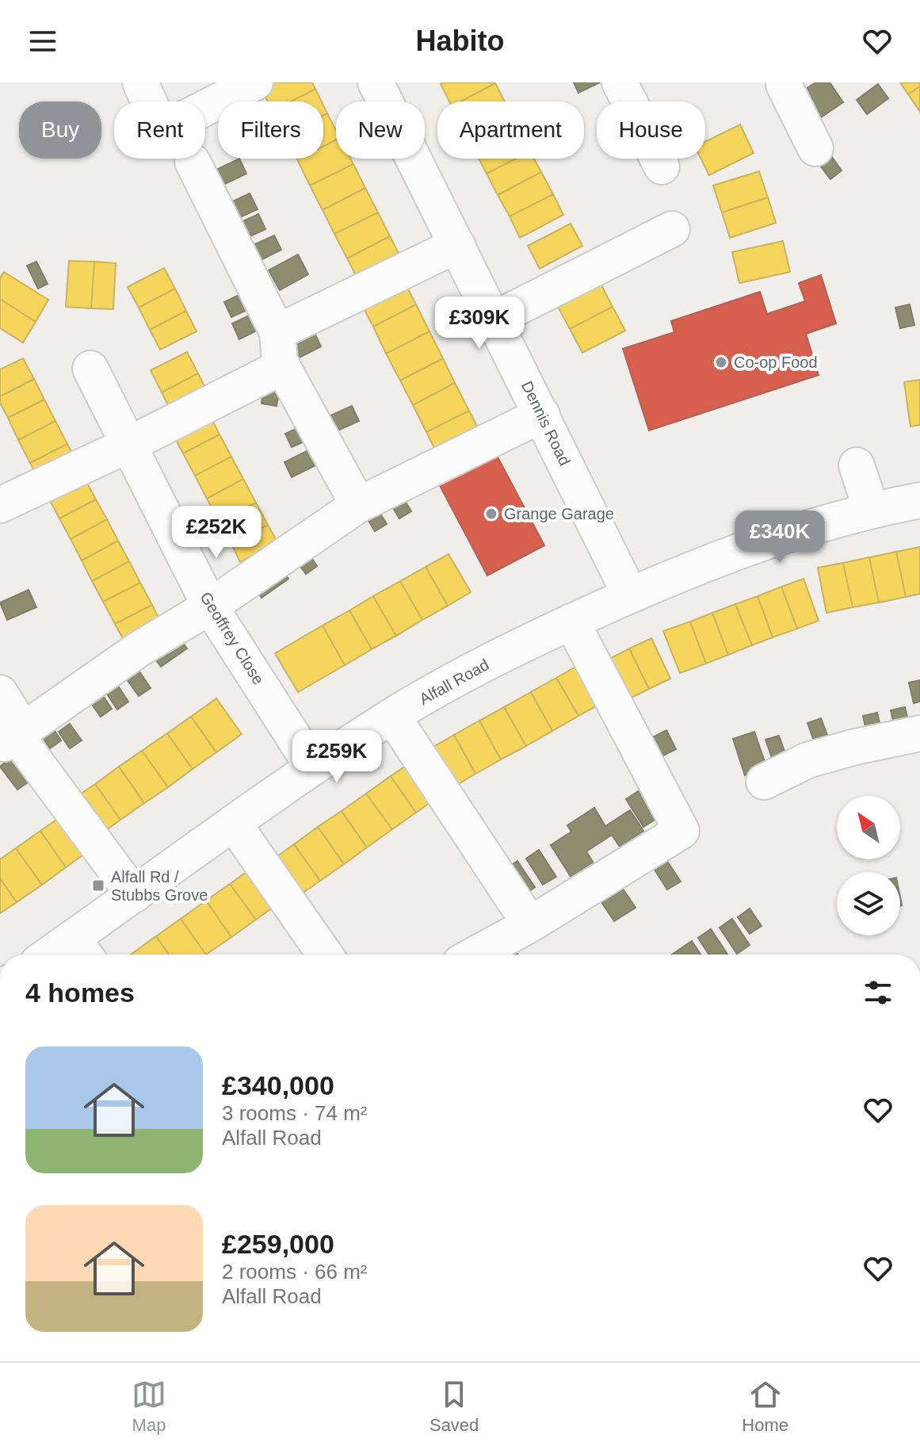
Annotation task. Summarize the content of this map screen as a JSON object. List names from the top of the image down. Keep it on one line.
{"streets":{"street":["Dennis Road","Geoffrey Close","Alfall Road"]},"crossings":[["Dennis Road","Alfall Road"],["Geoffrey Close","Alfall Road"]],"places":{"other":["Co-op Food","Grange Garage"],"transit":["Alfall Rd / Stubbs Grove"]},"north":"top left","page":{"header":"Habito","chip":["Buy","Rent","Filters","New","Apartment","House"],"price":["£309K","£252K","£340K","£259K"],"heading":"4 homes","list":[{"name":"£340,000","note":"3 rooms · 74 m² · Alfall Road"},{"name":"£259,000","note":"2 rooms · 66 m² · Alfall Road"}],"tabs":["Map","Saved","Home"]}}
